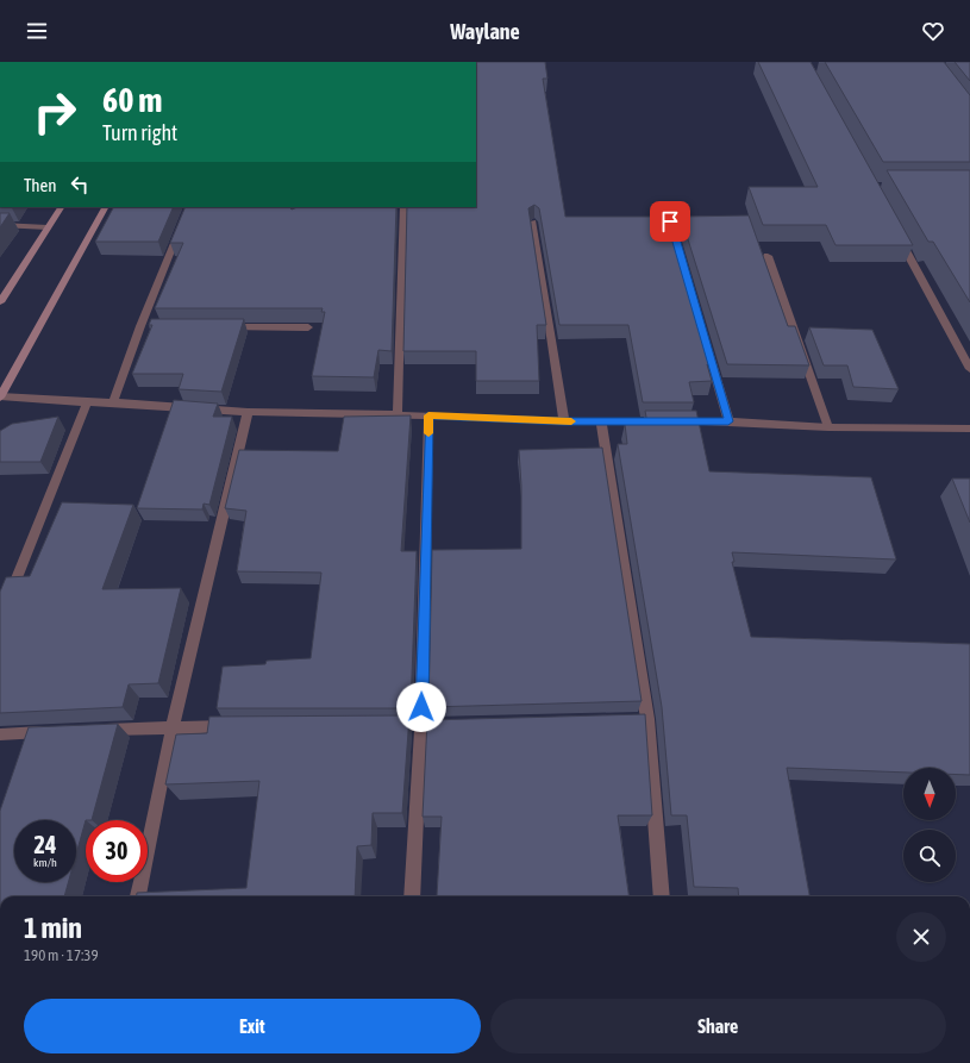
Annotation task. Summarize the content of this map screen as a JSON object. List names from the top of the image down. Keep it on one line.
{"north":"bottom","page":{"header":"Waylane","turn":["60 m","Turn right"],"then":"Then","speed":"24 km/h","limit":"30","heading":["1 min","190 m · 17:39"],"buttons":["Exit","Share"]}}
